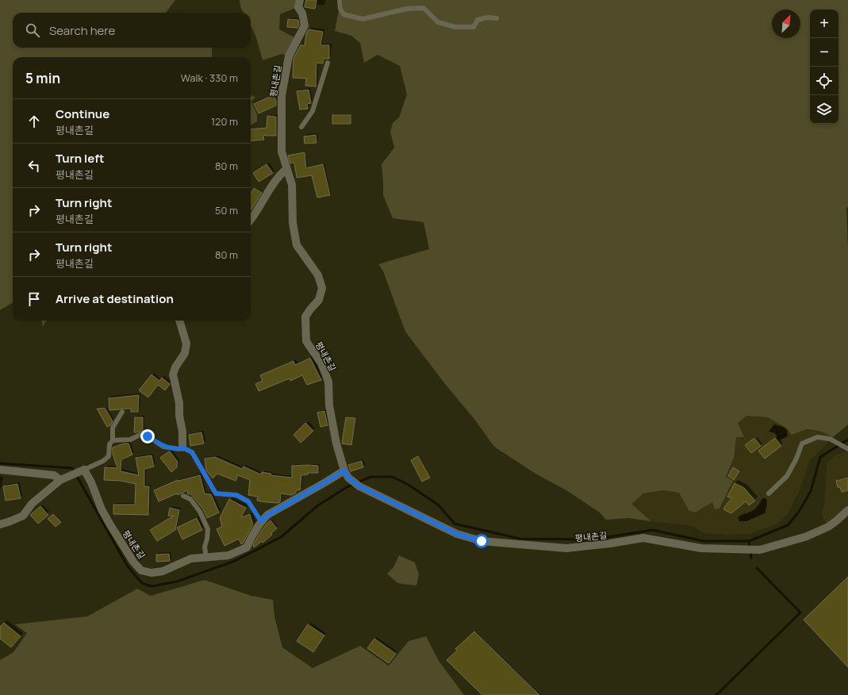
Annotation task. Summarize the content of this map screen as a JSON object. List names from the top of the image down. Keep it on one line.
{"streets":{"street":["평내촌길"]},"north":"top right","page":{"map_buttons":["+","−"],"search":"Search here","heading":["5 min","Walk · 330 m"],"list":[["Continue","평내촌길","120 m"],["Turn left","평내촌길","80 m"],["Turn right","평내촌길","50 m"],["Turn right","평내촌길","80 m"],"Arrive at destination"]}}
